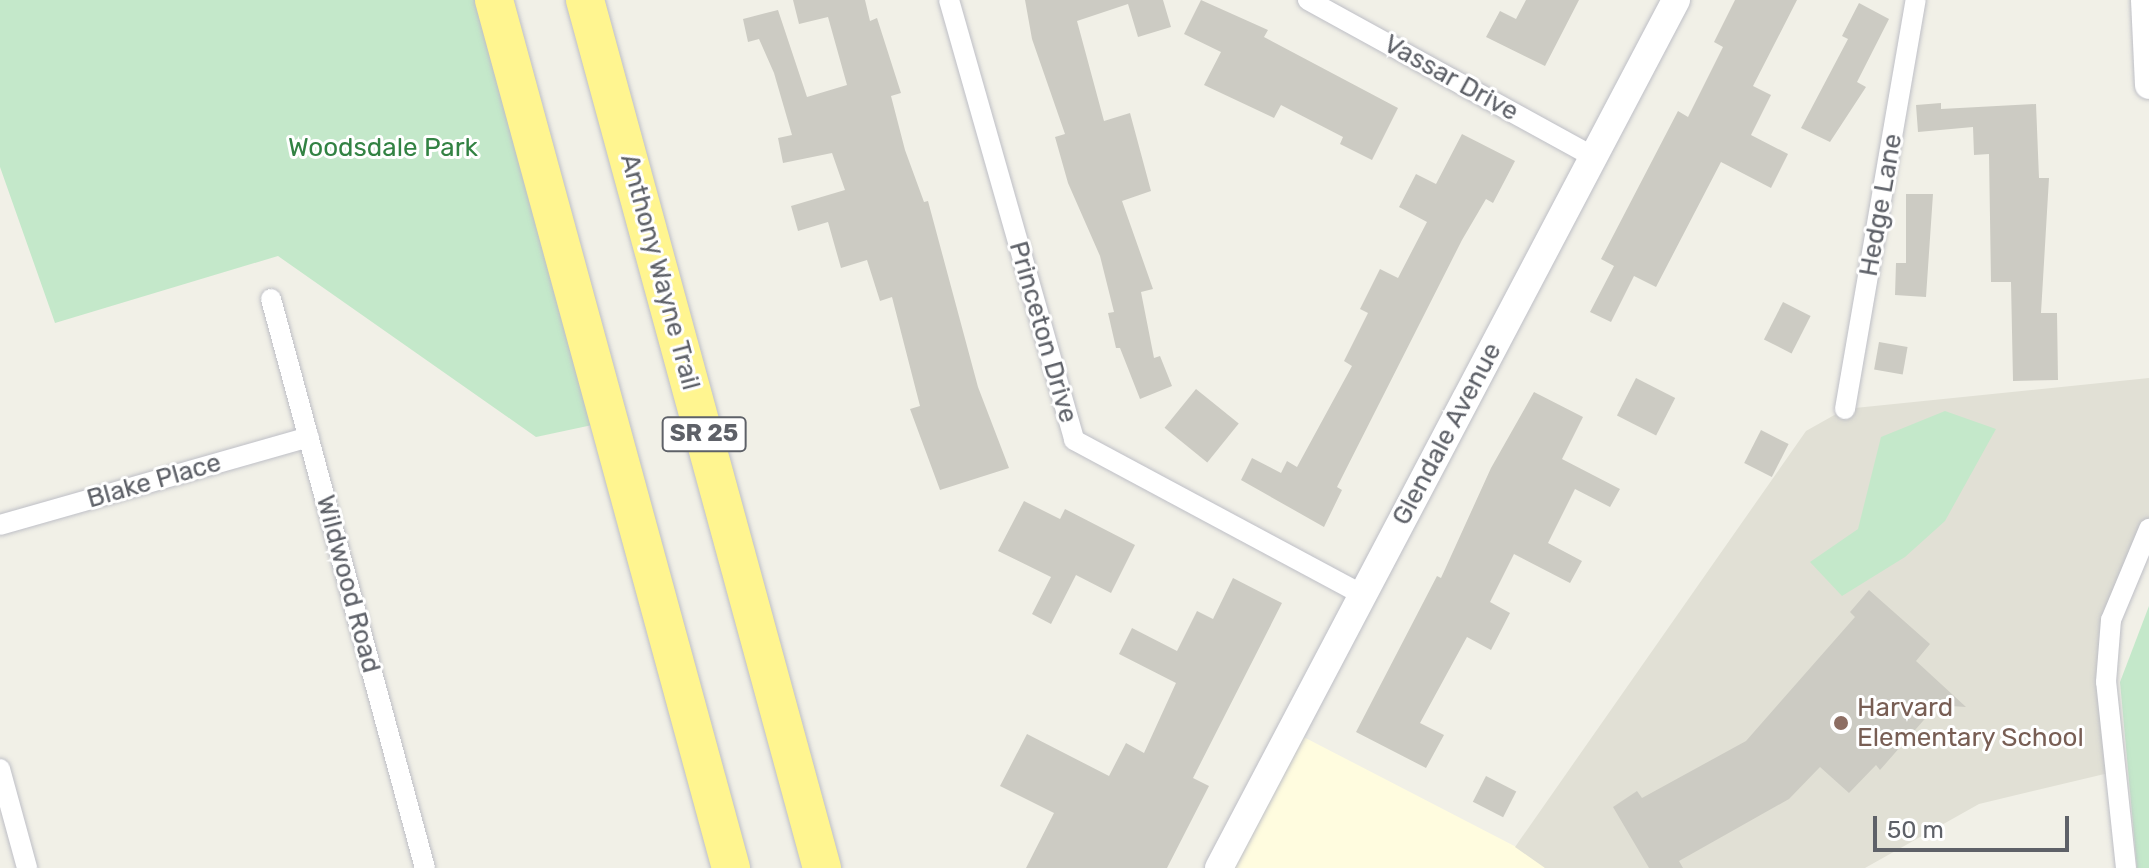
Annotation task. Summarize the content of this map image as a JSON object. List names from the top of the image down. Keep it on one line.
{"streets":{"highway":["Anthony Wayne Trail","SR 25"],"street":["Vassar Drive","Hedge Lane","Princeton Drive","Glendale Avenue","Blake Place","Wildwood Road"]},"crossings":[["Vassar Drive","Glendale Avenue"],["Princeton Drive","Glendale Avenue"],["Blake Place","Wildwood Road"]],"parks":["Woodsdale Park"],"places":["Harvard Elementary School"],"scale_bar":"50 m"}
